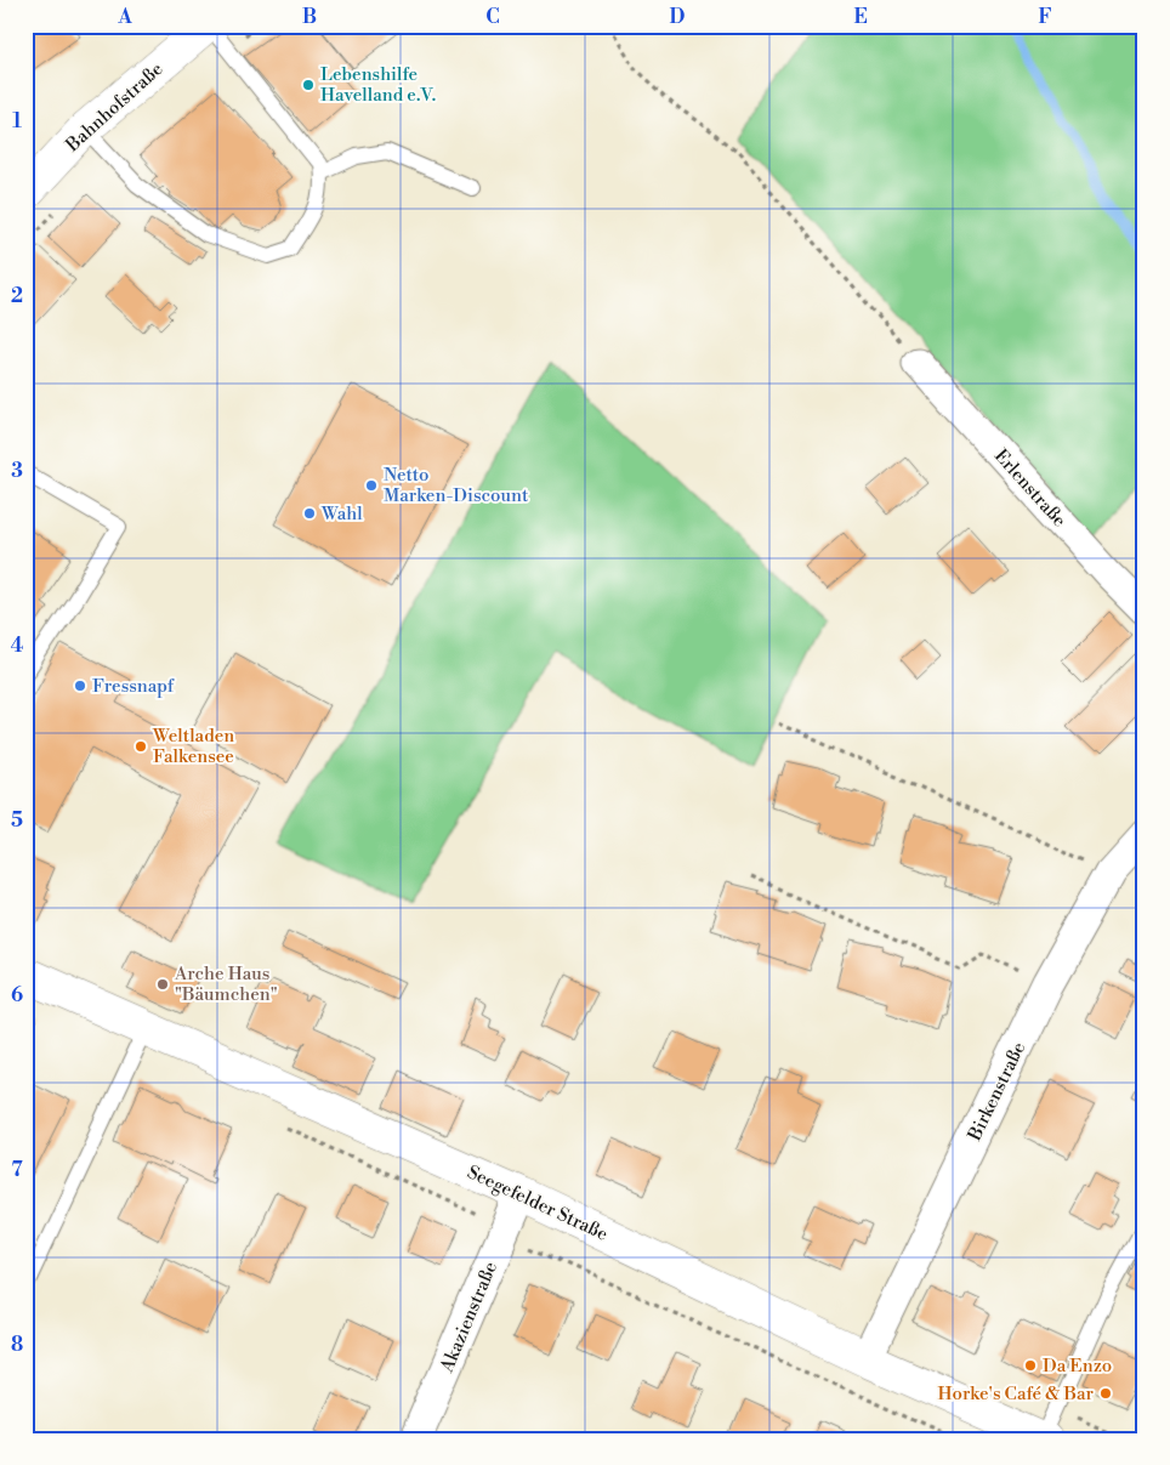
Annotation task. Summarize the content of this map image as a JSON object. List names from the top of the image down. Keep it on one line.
{"streets":{"street":["Bahnhofstraße","Erlenstraße","Birkenstraße","Seegefelder Straße","Akazienstraße"]},"crossings":[["Birkenstraße","Seegefelder Straße"],["Seegefelder Straße","Akazienstraße"]],"places":["Lebenshilfe Havelland e.V.","Netto Marken-Discount","Wahl","Fressnapf","Weltladen Falkensee","Arche Haus \"Bäumchen\"","Da Enzo","Horke's Café & Bar"],"grid":{"columns":["A","B","C","D","E","F"],"rows":["1","2","3","4","5","6","7","8"]}}
